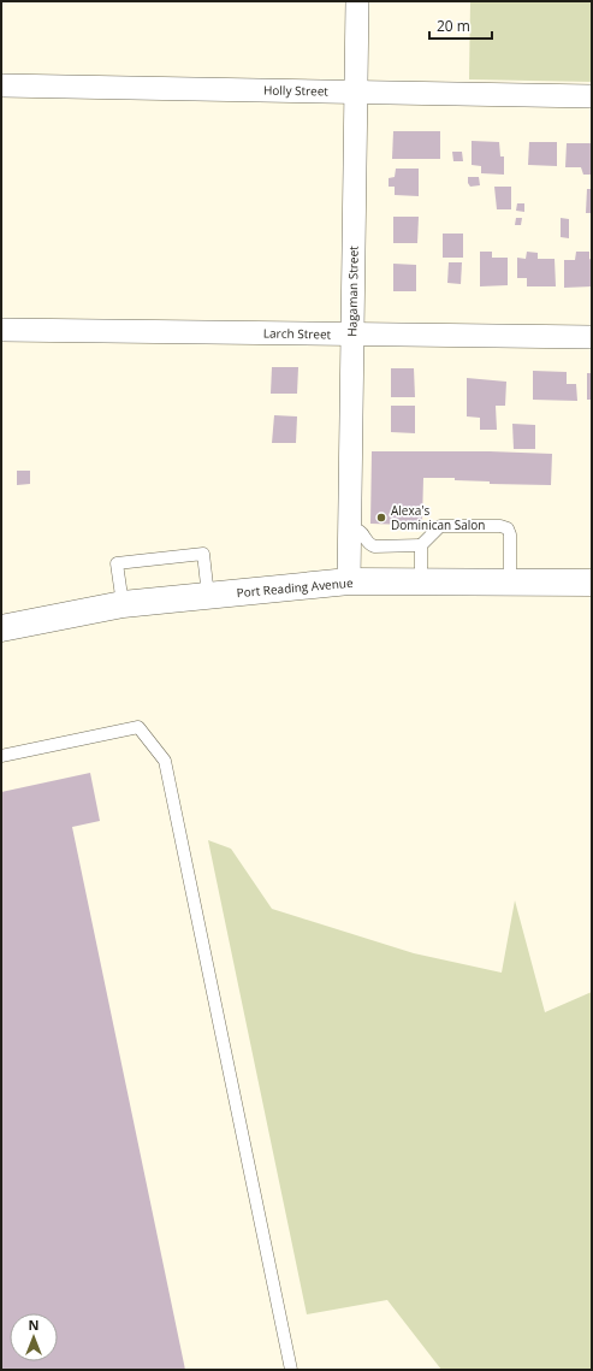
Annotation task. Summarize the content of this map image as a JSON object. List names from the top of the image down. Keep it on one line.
{"streets":{"street":["Holly Street","Hagaman Street","Larch Street","Port Reading Avenue"]},"crossings":[["Holly Street","Hagaman Street"],["Hagaman Street","Larch Street"],["Hagaman Street","Port Reading Avenue"]],"places":["Alexa's Dominican Salon"],"scale_bar":"20 m","north":"top"}
